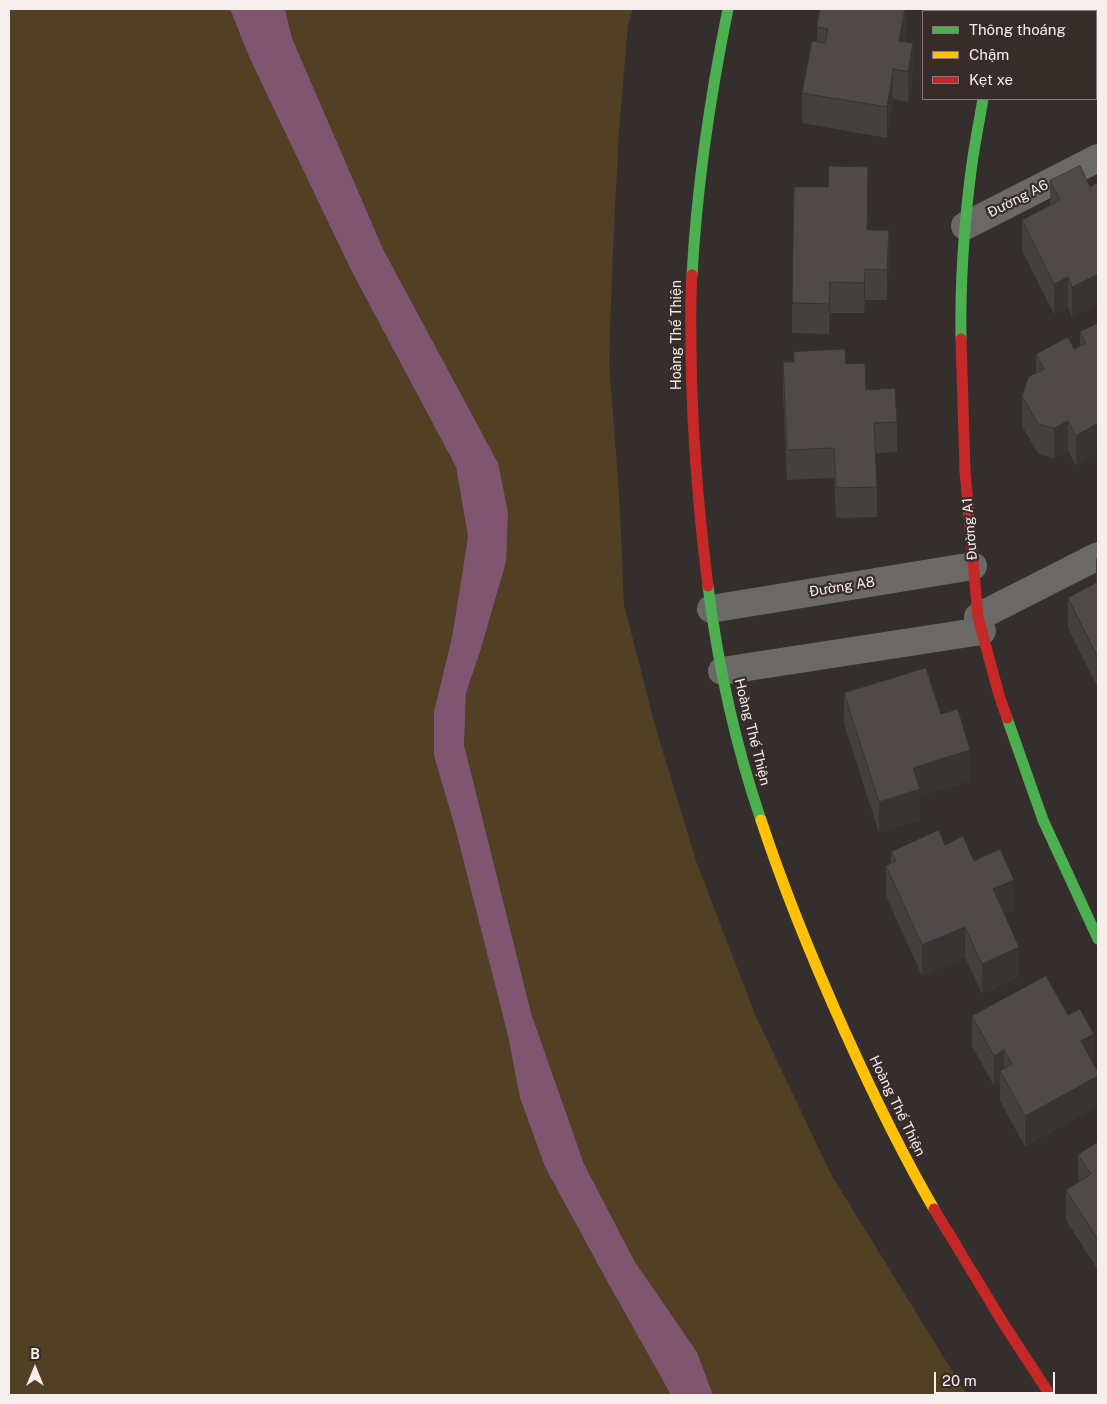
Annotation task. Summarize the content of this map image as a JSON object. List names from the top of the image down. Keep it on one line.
{"streets":{"street":["Đường A6","Hoàng Thế Thiện","Đường A1","Đường A8"]},"crossings":[["Đường A6","Đường A1"],["Hoàng Thế Thiện","Đường A8"],["Đường A1","Đường A8"]],"legend":["Thông thoáng","Chậm","Kẹt xe"],"scale_bar":"20 m","north":"top"}
